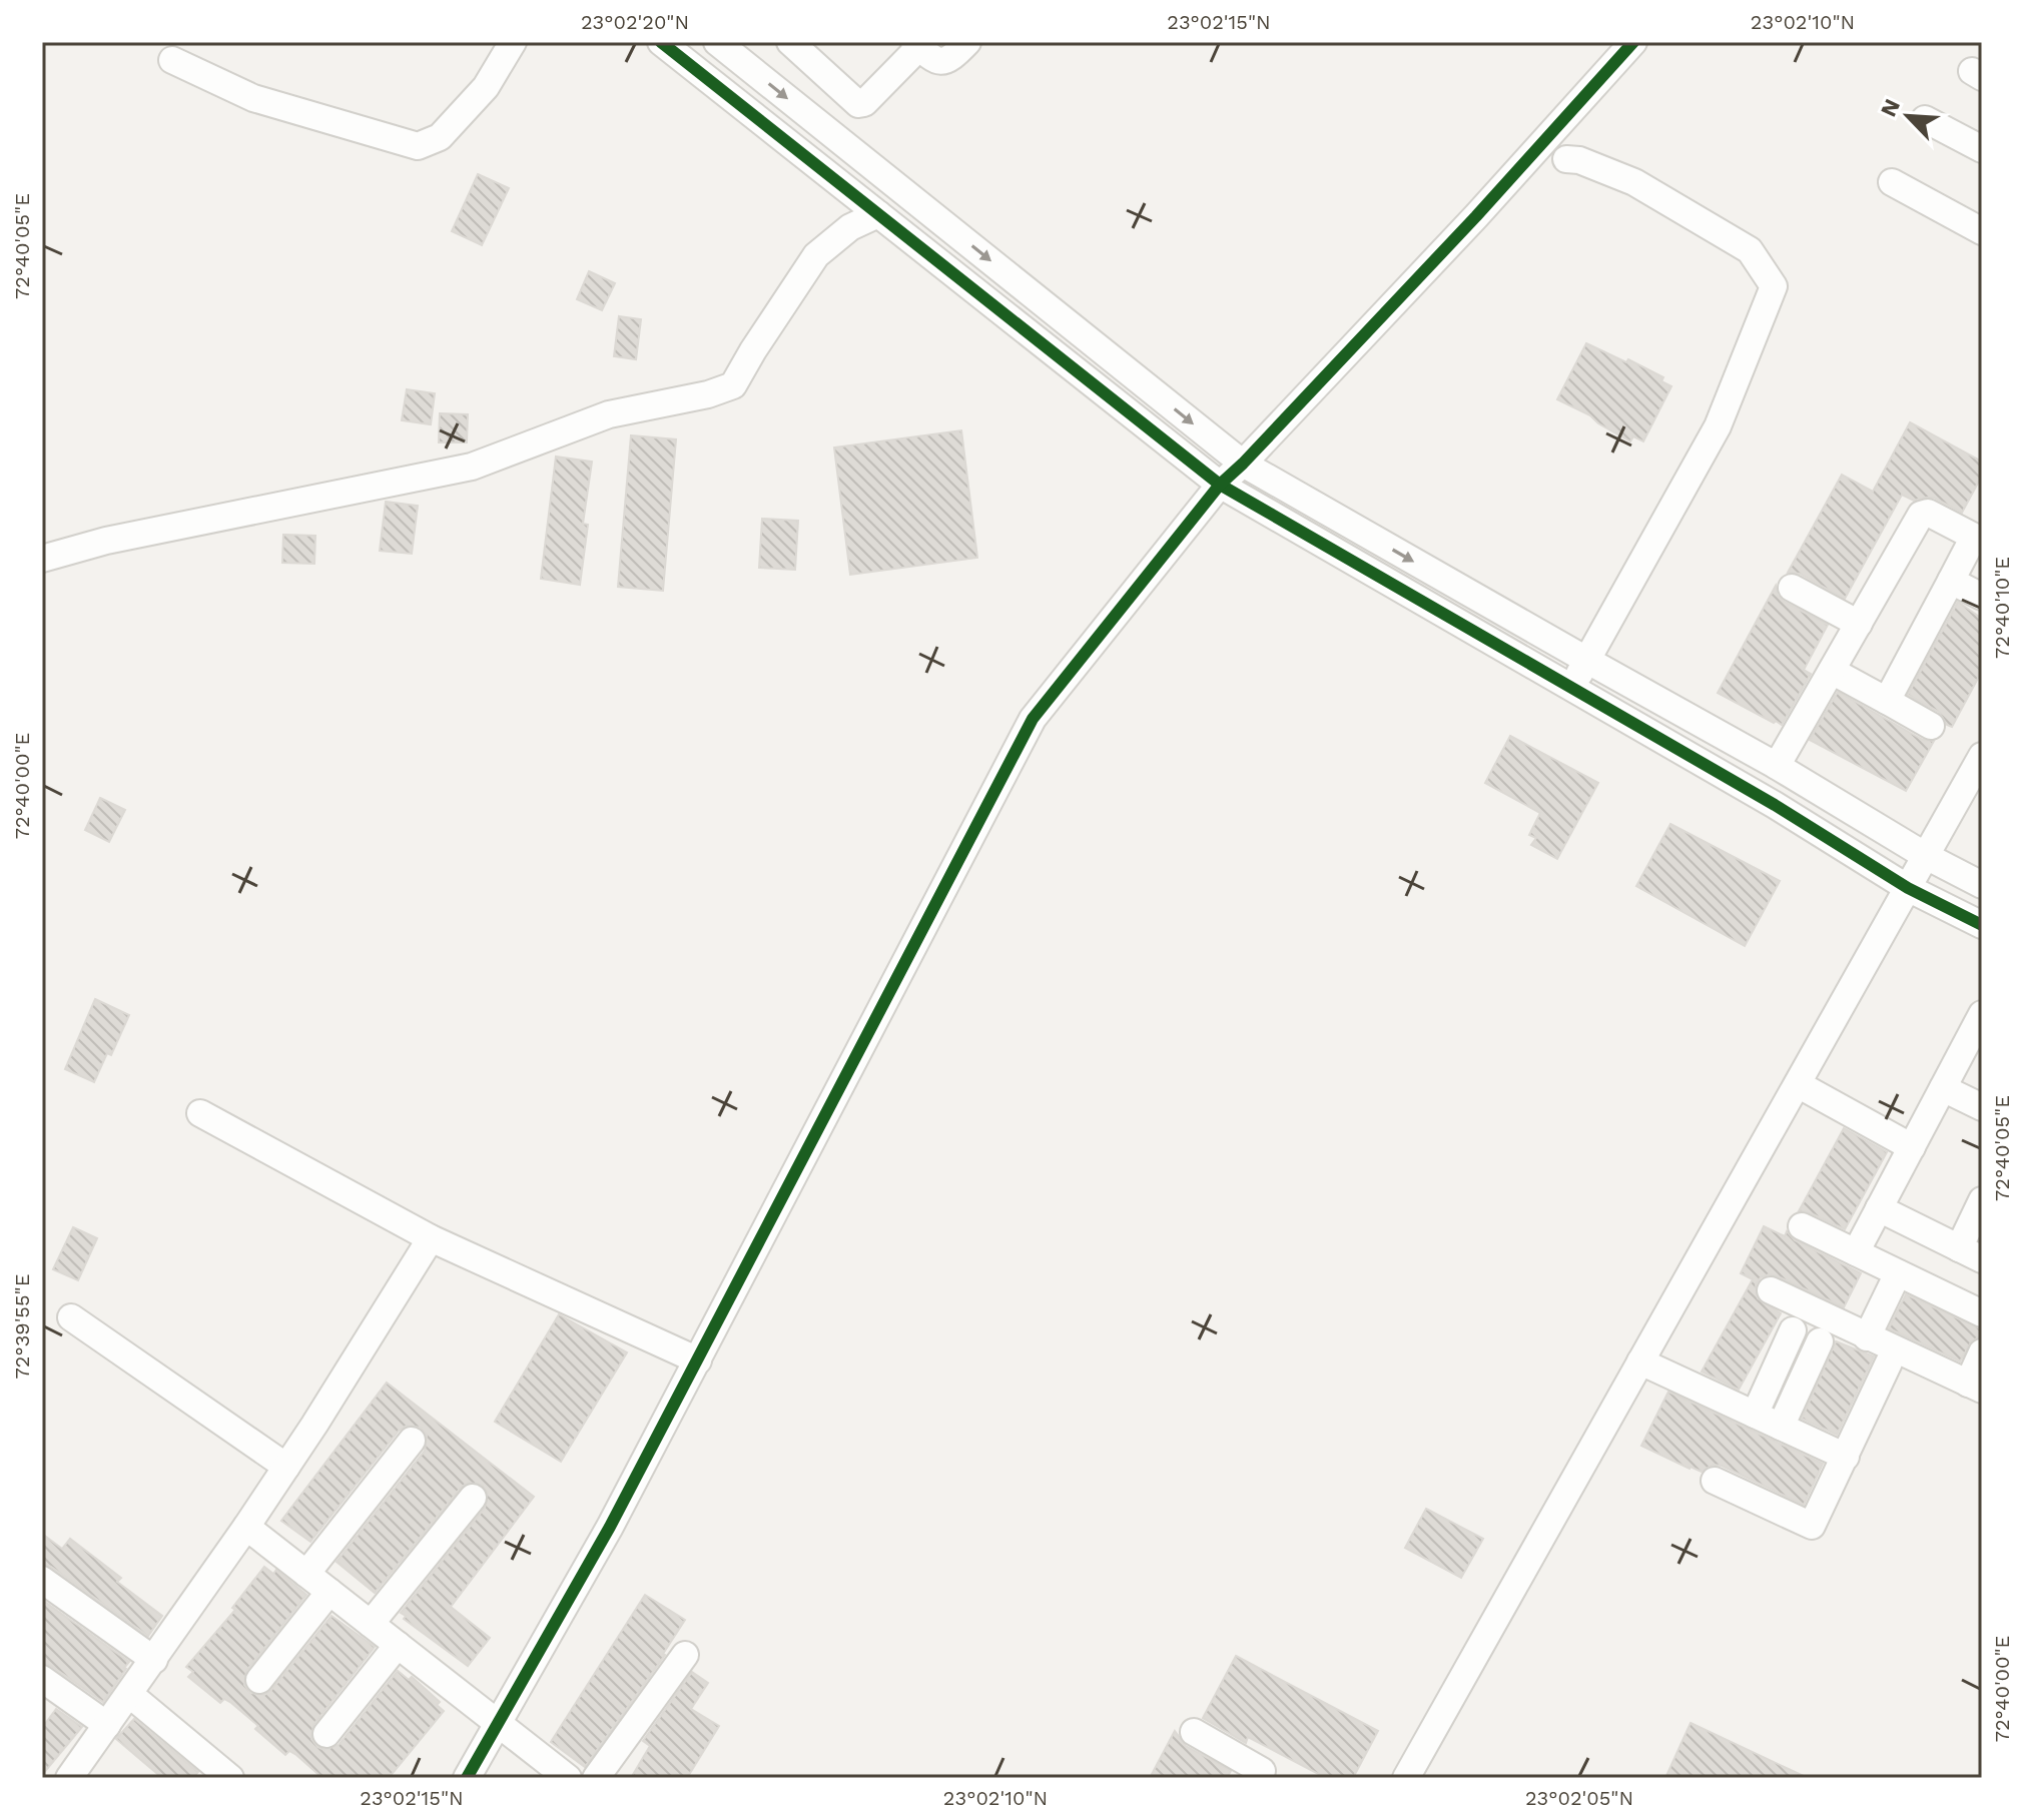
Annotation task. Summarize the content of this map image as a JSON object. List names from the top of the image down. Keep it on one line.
{"north":"top left","coordinates":["23°02'20\"N","23°02'15\"N","23°02'10\"N","72°40'05\"E","72°40'10\"E","72°40'00\"E","72°39'55\"E","23°02'05\"N"]}
